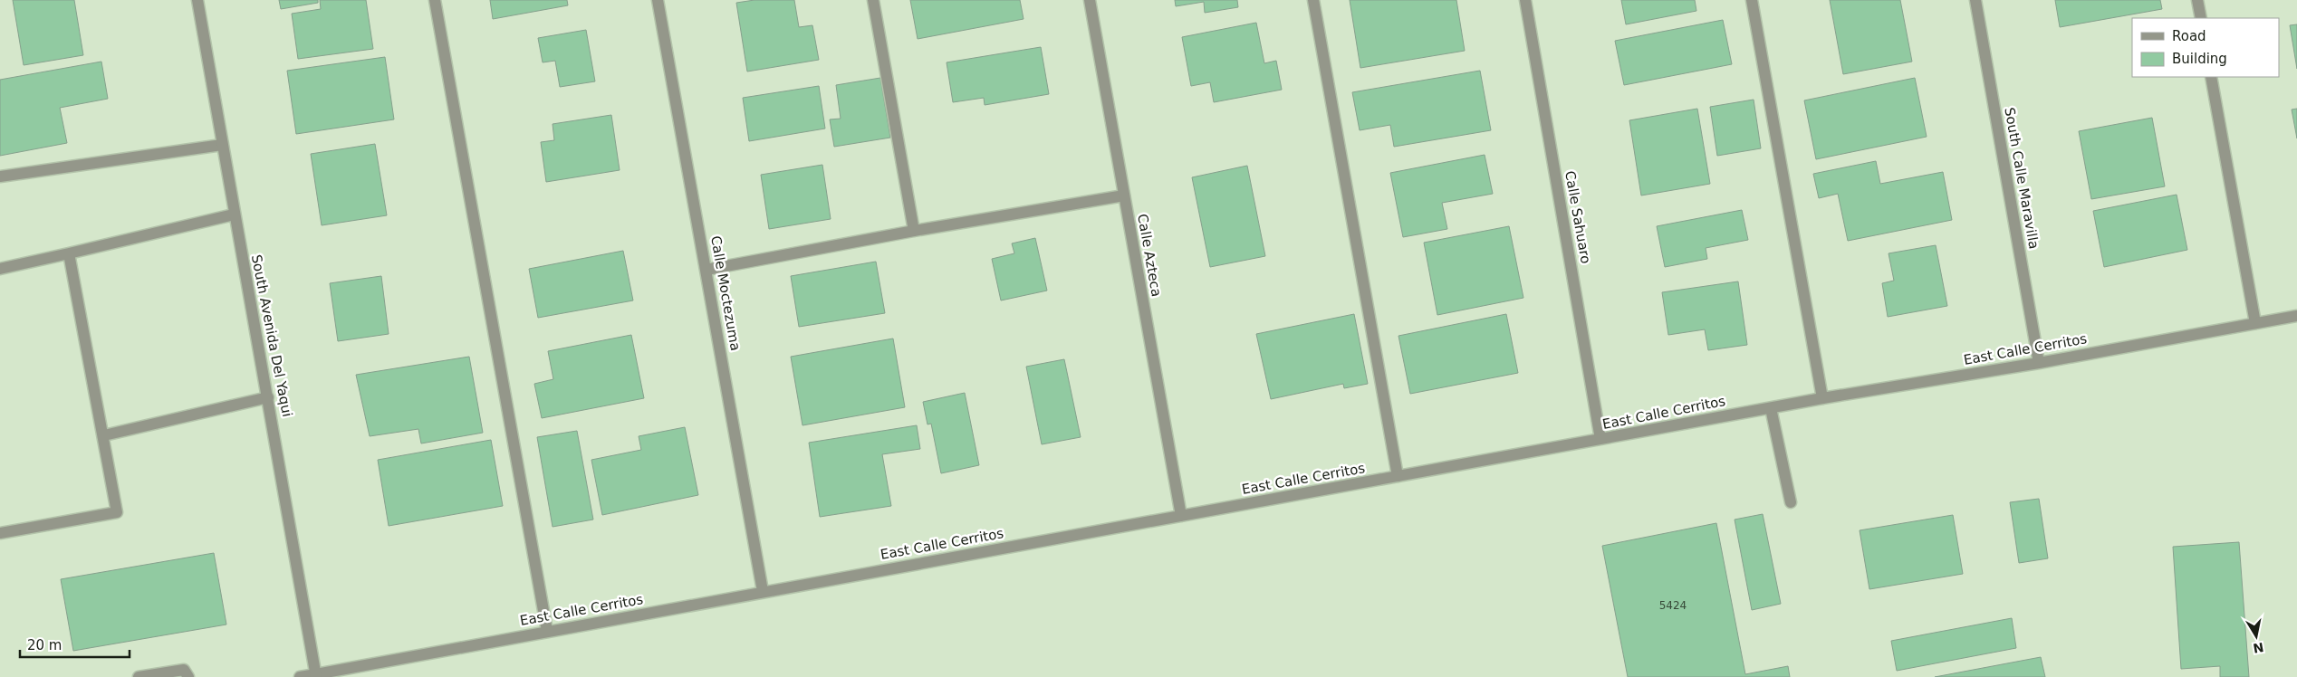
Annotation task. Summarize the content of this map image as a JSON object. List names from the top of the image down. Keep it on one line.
{"streets":{"street":["South Calle Maravilla","Calle Sahuaro","Calle Azteca","Calle Moctezuma","South Avenida Del Yaqui","East Calle Cerritos"]},"crossings":[["South Calle Maravilla","East Calle Cerritos"],["Calle Sahuaro","East Calle Cerritos"],["Calle Azteca","East Calle Cerritos"],["Calle Moctezuma","East Calle Cerritos"],["South Avenida Del Yaqui","East Calle Cerritos"]],"house_numbers":["5424"],"legend":["Road","Building"],"scale_bar":"20 m","north":"bottom"}
